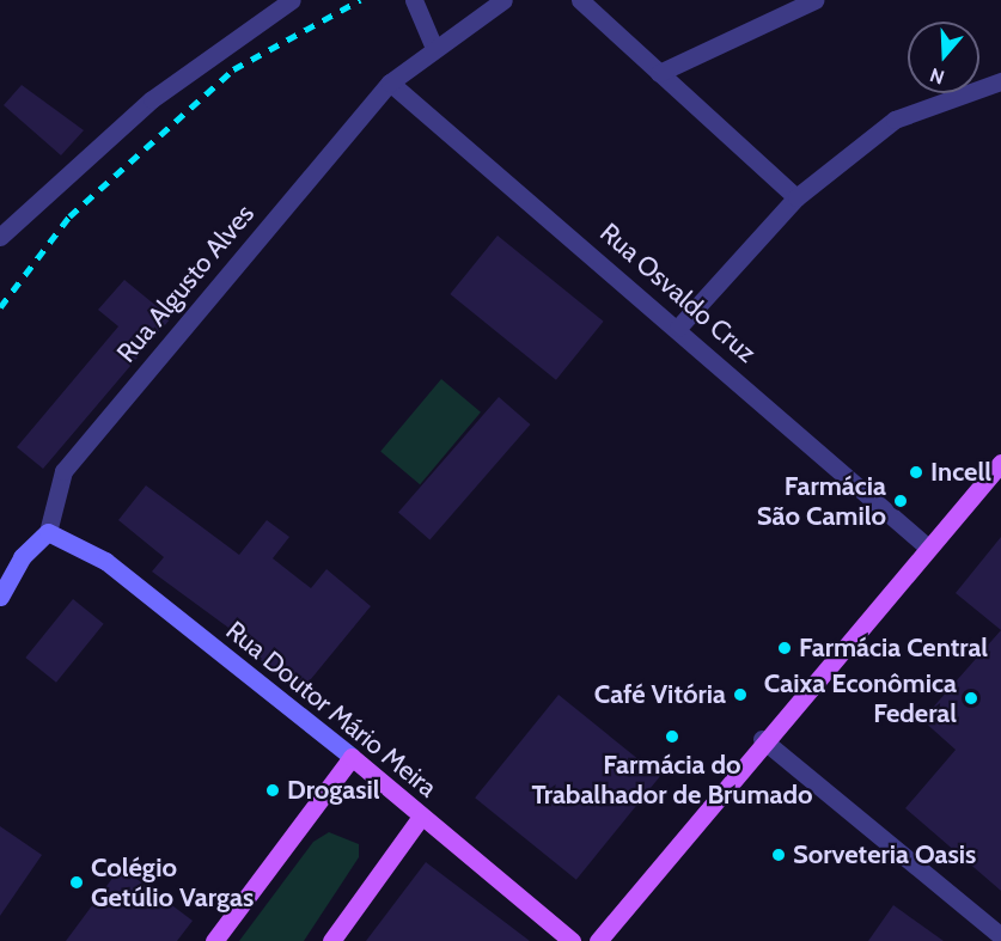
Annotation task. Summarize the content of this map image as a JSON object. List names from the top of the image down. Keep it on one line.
{"streets":{"main road":["Rua Doutor Mário Meira"],"street":["Rua Algusto Alves","Rua Osvaldo Cruz"]},"crossings":[["Rua Algusto Alves","Rua Osvaldo Cruz"],["Rua Algusto Alves","Rua Doutor Mário Meira"]],"places":["Incell","Farmácia São Camilo","Farmácia Central","Café Vitória","Caixa Econômica Federal","Farmácia do Trabalhador de Brumado","Drogasil","Sorveteria Oasis","Colégio Getúlio Vargas"],"north":"bottom"}
